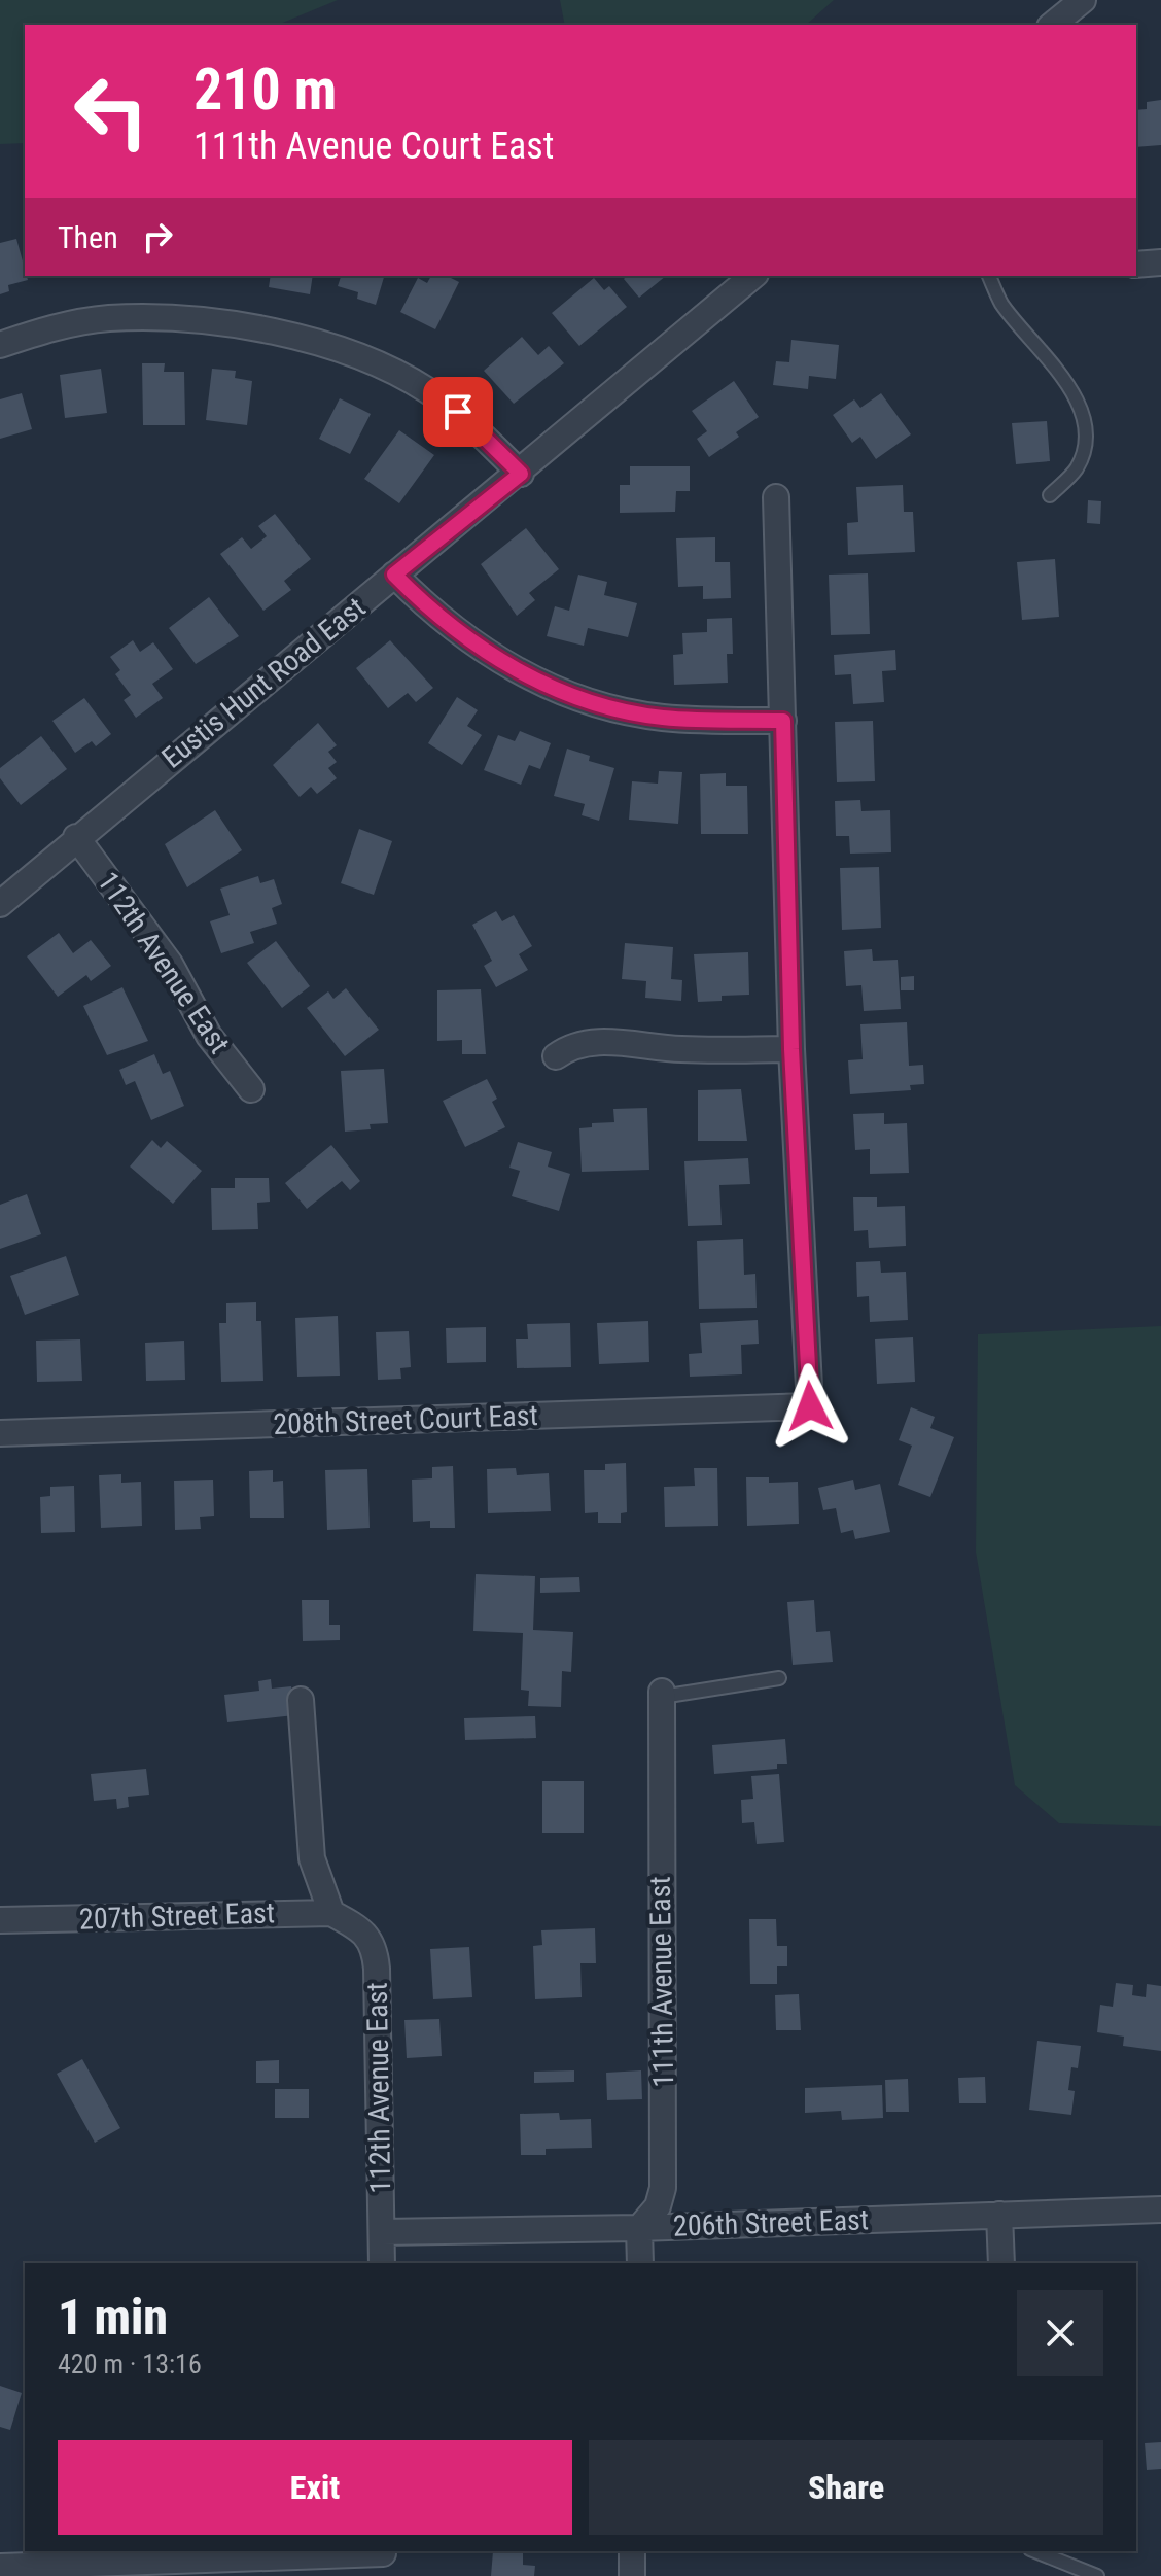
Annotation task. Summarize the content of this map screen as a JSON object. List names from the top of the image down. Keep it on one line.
{"streets":{"street":["Eustis Hunt Road East","112th Avenue East","208th Street Court East","207th Street East","111th Avenue East","206th Street East"]},"crossings":[["Eustis Hunt Road East","112th Avenue East"],["112th Avenue East","207th Street East"],["112th Avenue East","206th Street East"],["111th Avenue East","206th Street East"]],"page":{"turn":["210 m","111th Avenue Court East"],"then":"Then","heading":["1 min","420 m · 13:16"],"buttons":["Exit","Share"]}}
